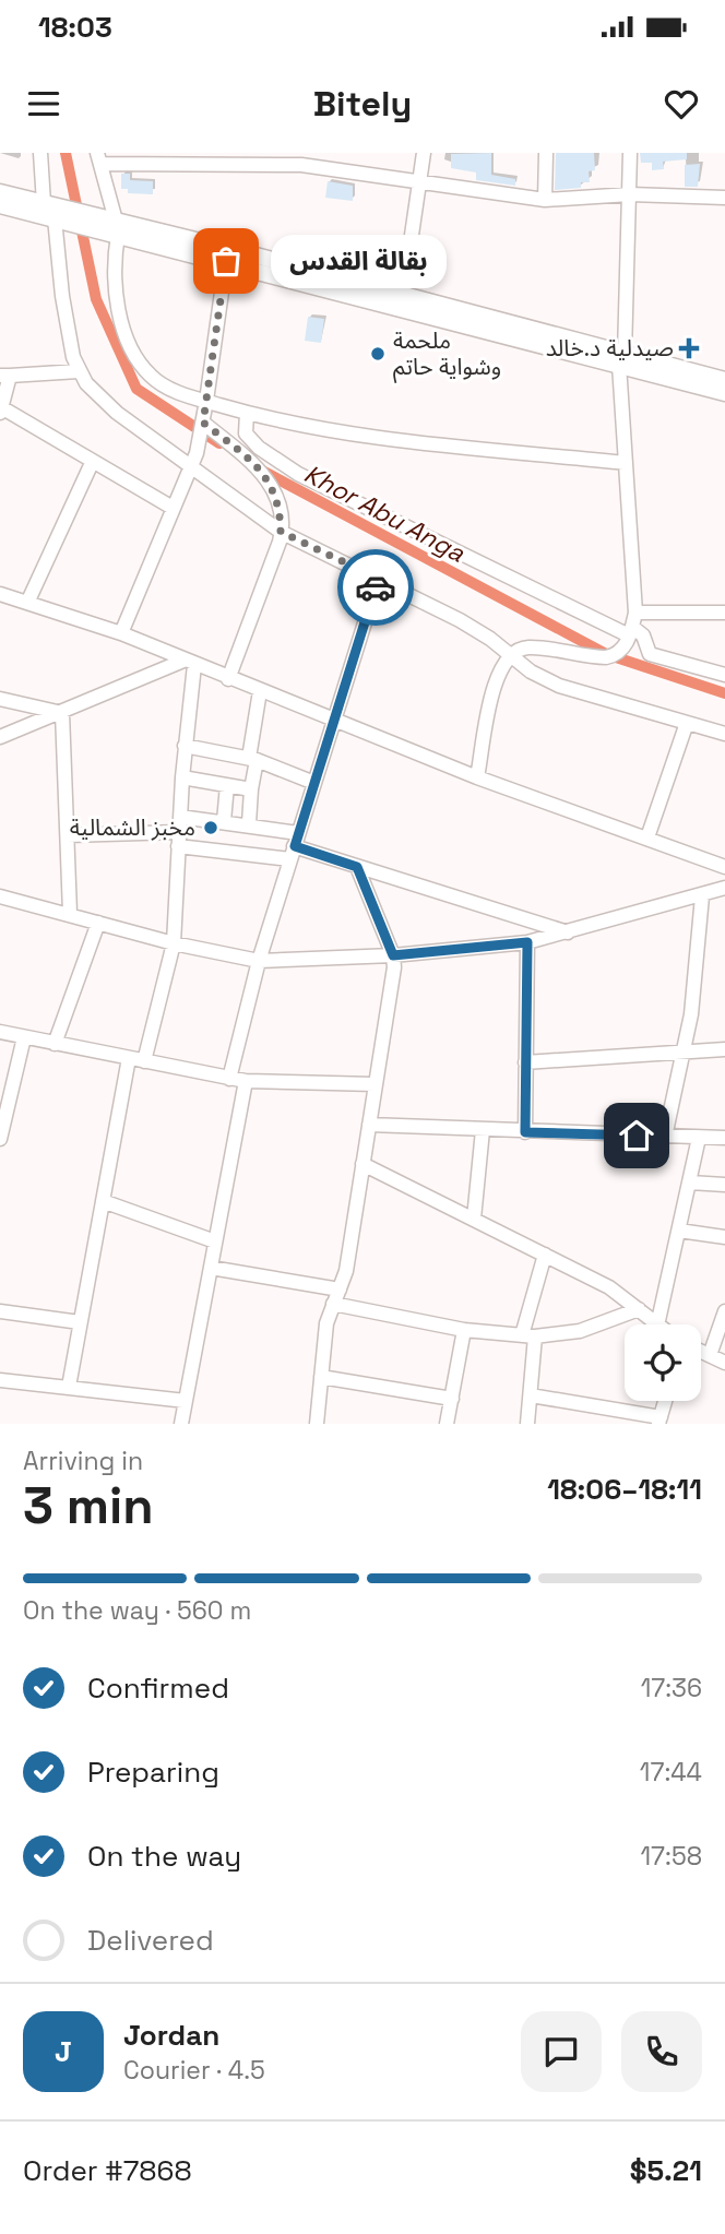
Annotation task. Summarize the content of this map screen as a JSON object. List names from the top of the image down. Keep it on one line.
{"water":["Khor Abu Anga"],"places":{"other":["بقالة القدس","ملحمة وشواية حاتم","مخبز الشمالية"],"health":["صيدلية د.خالد"]},"page":{"status":"18:03","header":"Bitely","bubble":"بقالة القدس","heading":["3 min","Arriving in","18:06–18:11"],"panel":["Jordan","Courier · 4.5","Order #7868","$5.21"],"bar":"On the way · 560 m","list":[["Confirmed","17:36"],["Preparing","17:44"],["On the way","17:58"],"Delivered"],"round":"J"}}
